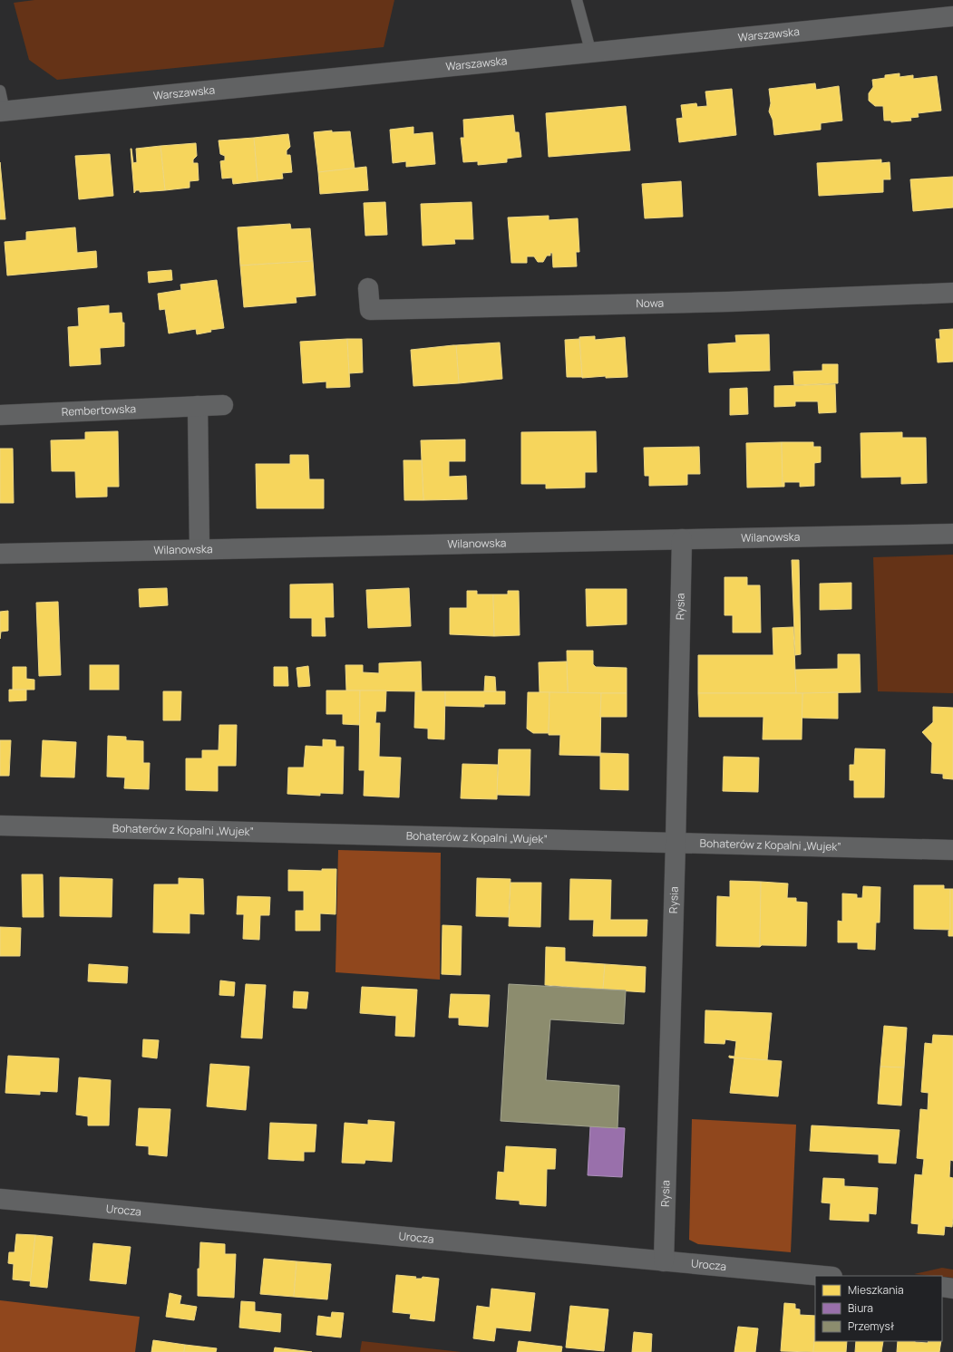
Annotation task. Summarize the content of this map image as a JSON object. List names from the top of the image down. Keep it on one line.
{"streets":{"street":["Warszawska","Nowa","Rembertowska","Wilanowska","Rysia","Bohaterów z Kopalni „Wujek”","Urocza"]},"crossings":[["Wilanowska","Rysia"],["Rysia","Bohaterów z Kopalni „Wujek”"],["Rysia","Urocza"]],"legend":["Mieszkania","Biura","Przemysł"]}
